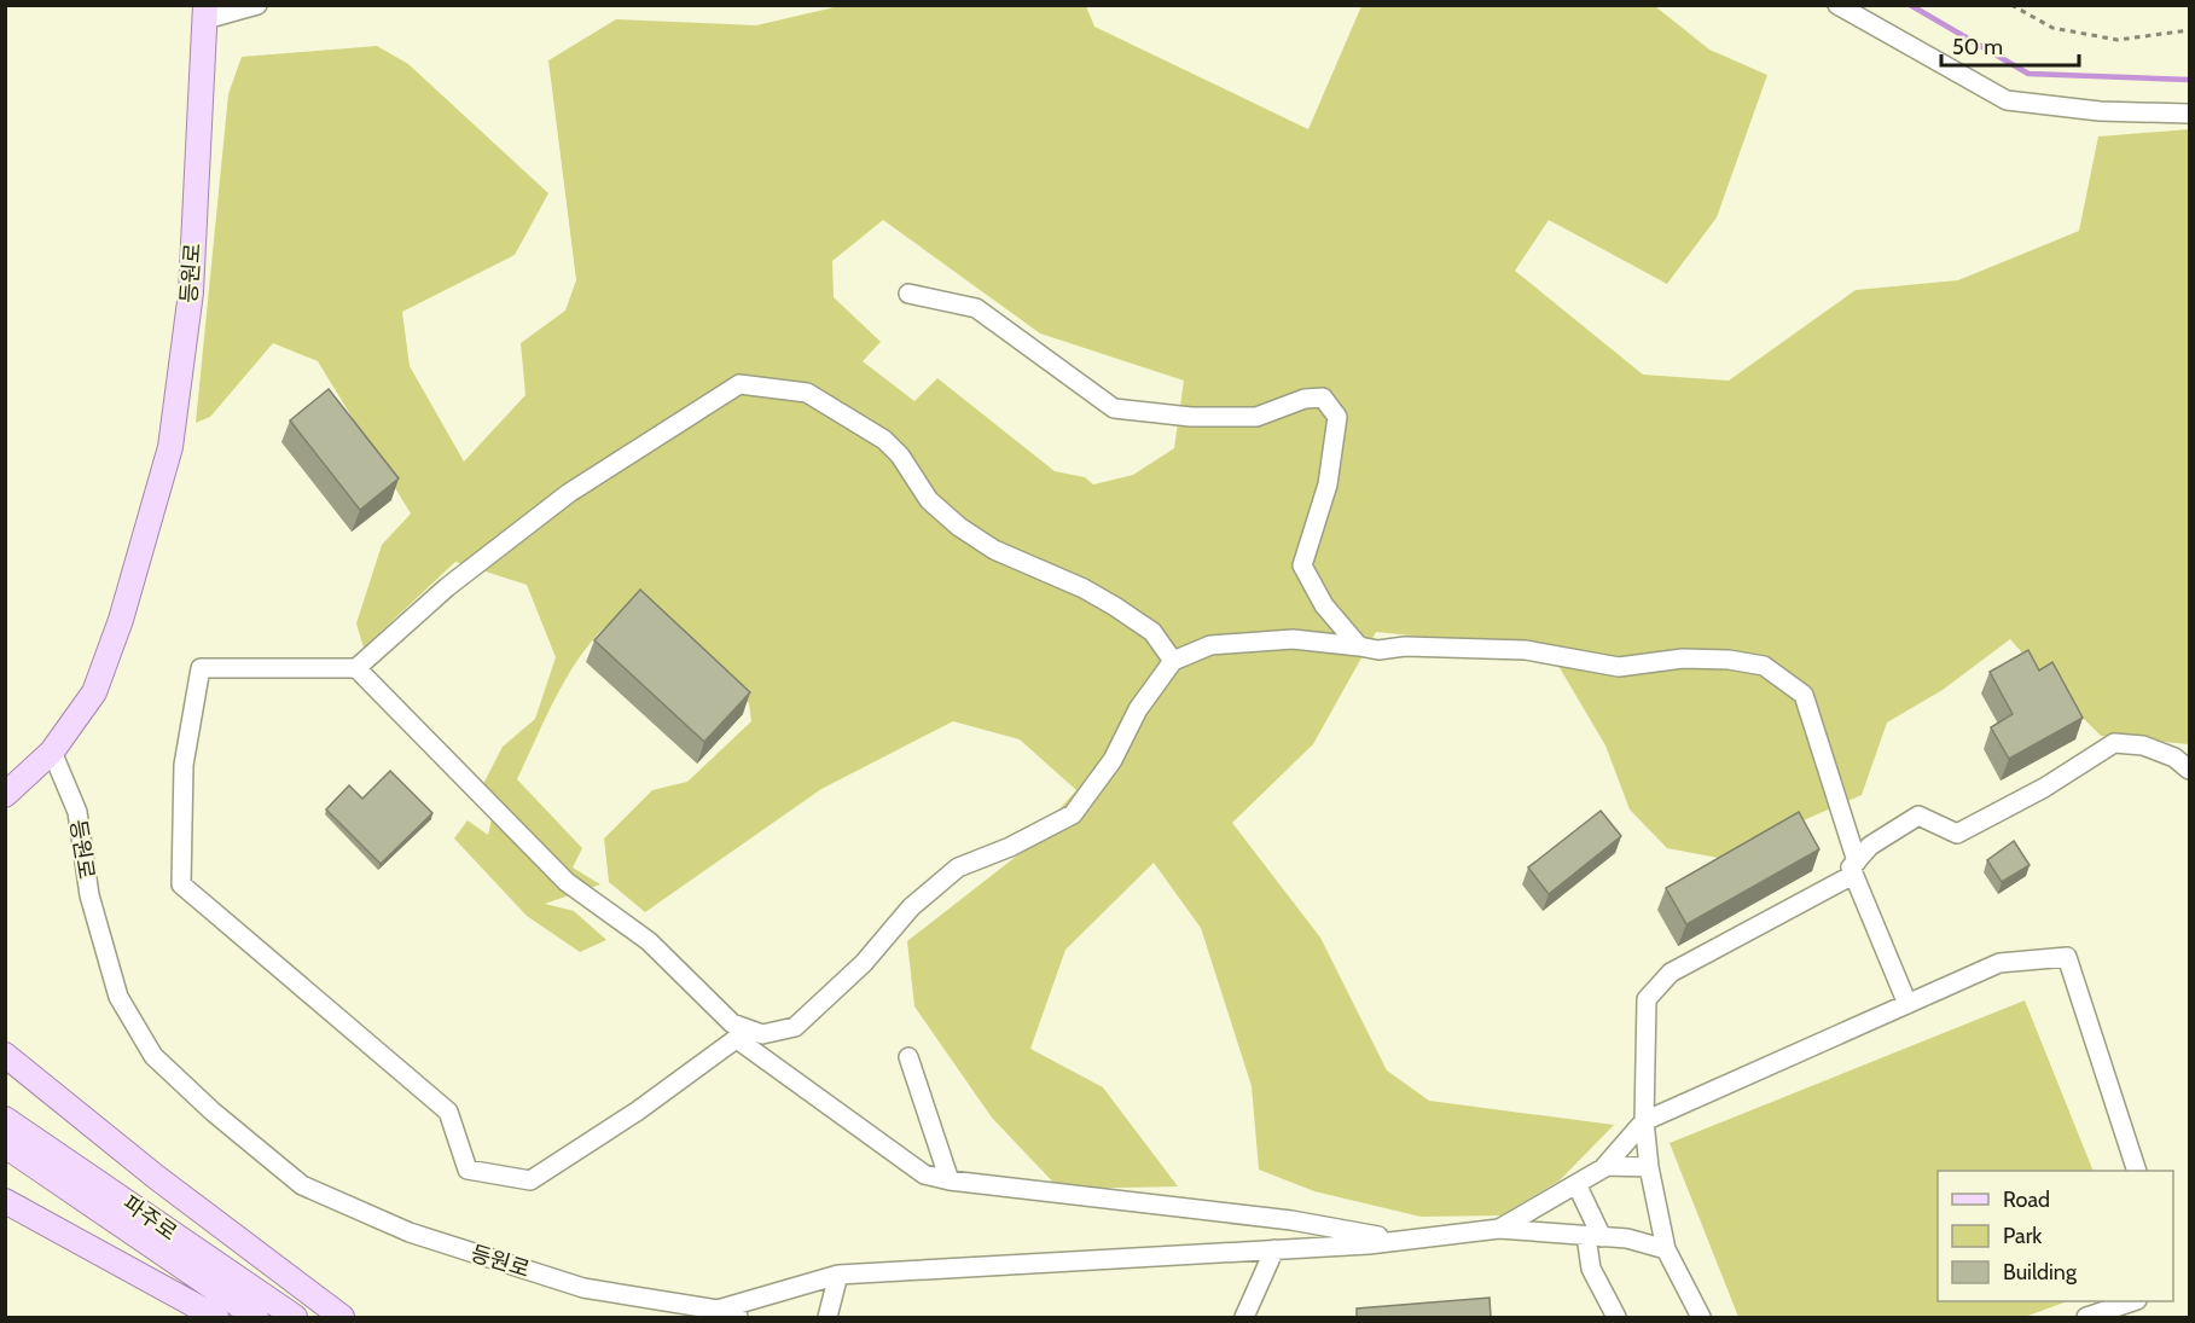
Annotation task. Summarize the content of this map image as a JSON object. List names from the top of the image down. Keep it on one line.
{"streets":{"main road":["등원로","파주로"]},"legend":["Road","Park","Building"],"scale_bar":"50 m"}
